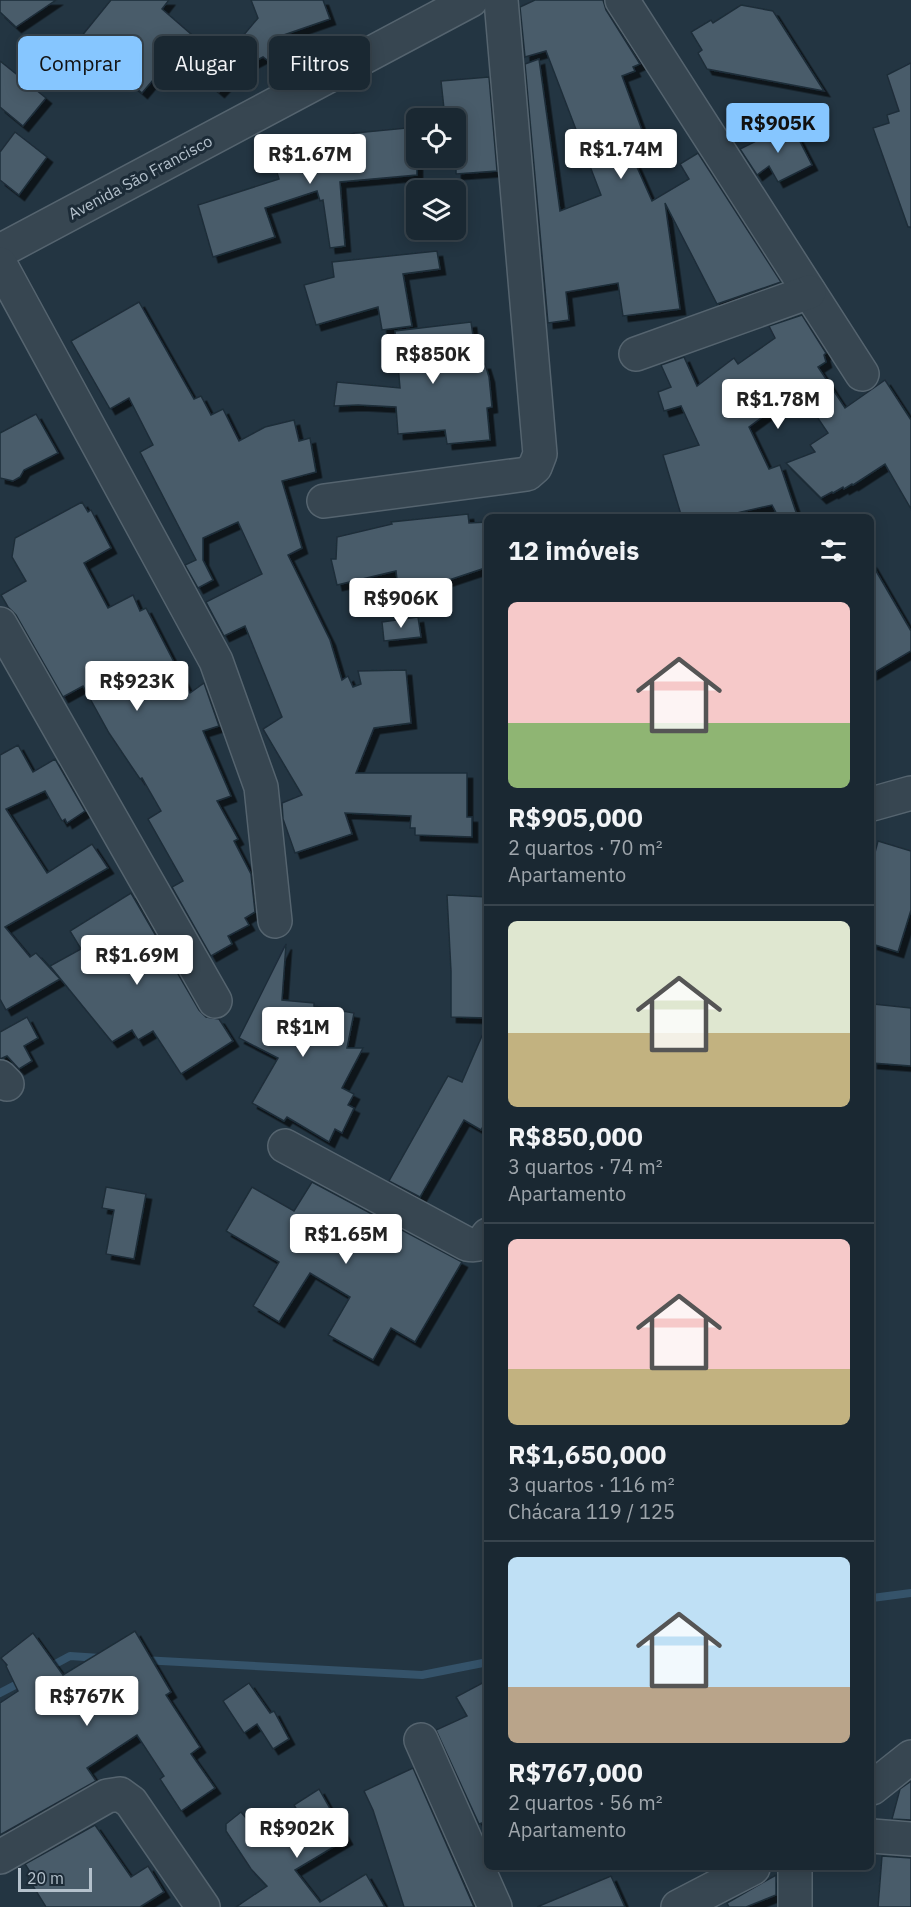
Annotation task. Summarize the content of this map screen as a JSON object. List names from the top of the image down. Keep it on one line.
{"streets":{"street":["Avenida São Francisco"]},"scale_bar":"20 m","page":{"chip":["Comprar","Alugar","Filtros"],"price":["R$905K","R$1.74M","R$1.67M","R$850K","R$1.78M","R$906K","R$923K","R$1.69M","R$1M","R$1.65M","R$767K","R$902K"],"heading":"12 imóveis","list":[{"name":"R$905,000","note":"2 quartos · 70 m² · Apartamento"},{"name":"R$850,000","note":"3 quartos · 74 m² · Apartamento"},{"name":"R$1,650,000","note":"3 quartos · 116 m² · Chácara 119 / 125"},{"name":"R$767,000","note":"2 quartos · 56 m² · Apartamento"}],"scale":"20 m"}}
